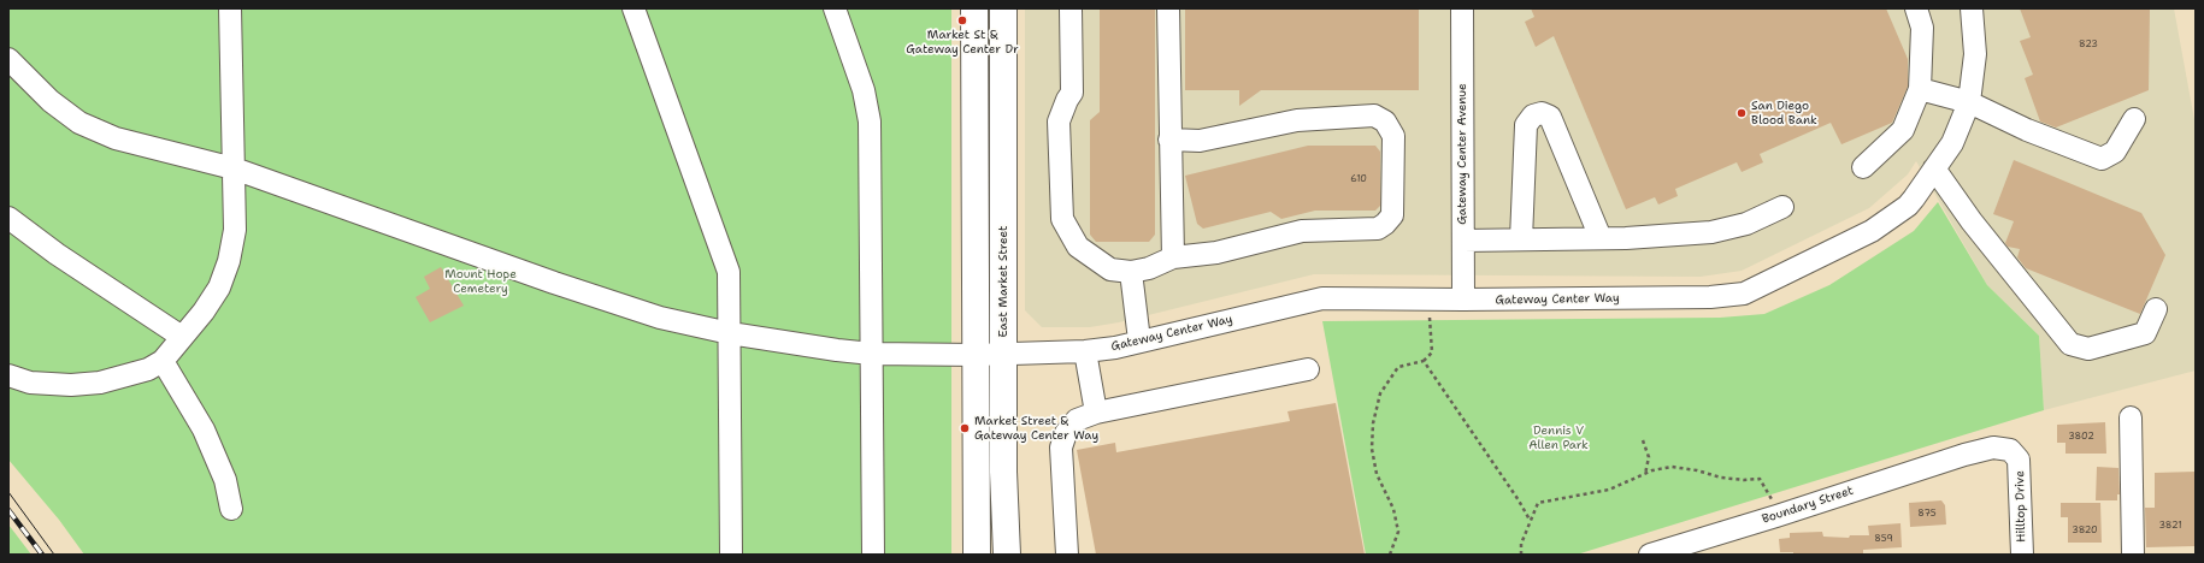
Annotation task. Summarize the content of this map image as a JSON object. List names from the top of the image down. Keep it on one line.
{"streets":{"main road":["East Market Street"],"street":["Gateway Center Avenue","Gateway Center Way","Boundary Street","Hilltop Drive"]},"crossings":[["Gateway Center Avenue","Gateway Center Way"],["East Market Street","Gateway Center Way"],["Boundary Street","Hilltop Drive"]],"parks":["Mount Hope Cemetery","Dennis V Allen Park"],"places":["Market St & Gateway Center Dr","San Diego Blood Bank","Market Street & Gateway Center Way"],"house_numbers":["823","610","3802","875","3821","3820","859"]}
